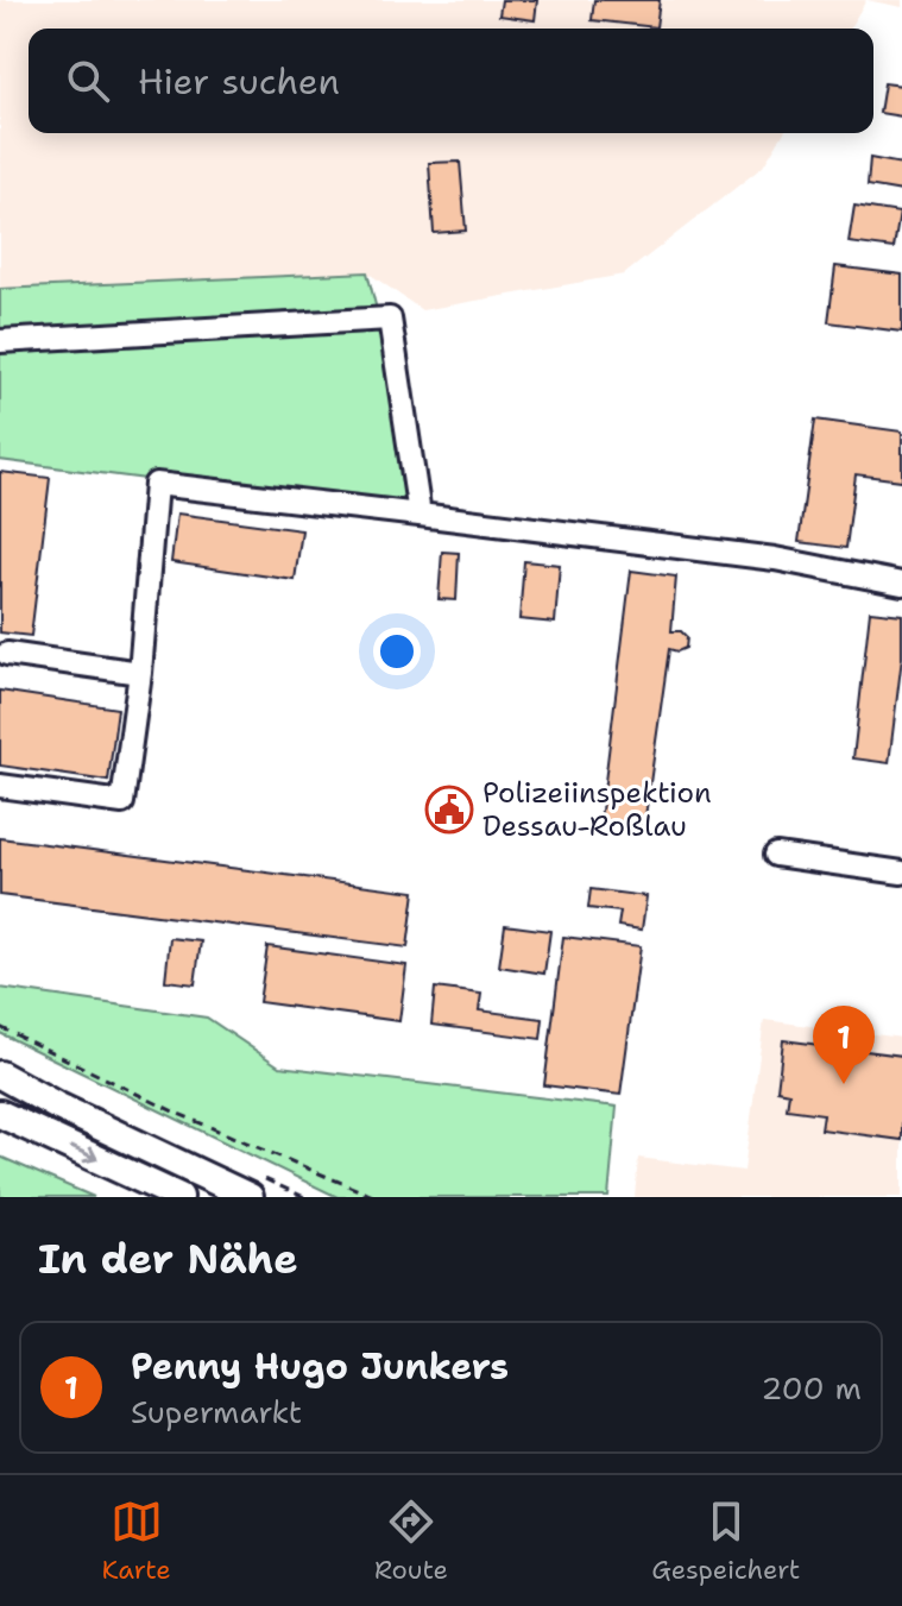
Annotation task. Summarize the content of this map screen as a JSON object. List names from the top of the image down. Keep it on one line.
{"places":{"public building":["Polizeiinspektion Dessau-Roßlau"]},"page":{"search":"Hier suchen","pins":"1","heading":"In der Nähe","list":[{"mark":"1","name":"Penny Hugo Junkers","note":"Supermarkt","value":"200 m"}],"nav":["Karte","Route","Gespeichert"]}}
